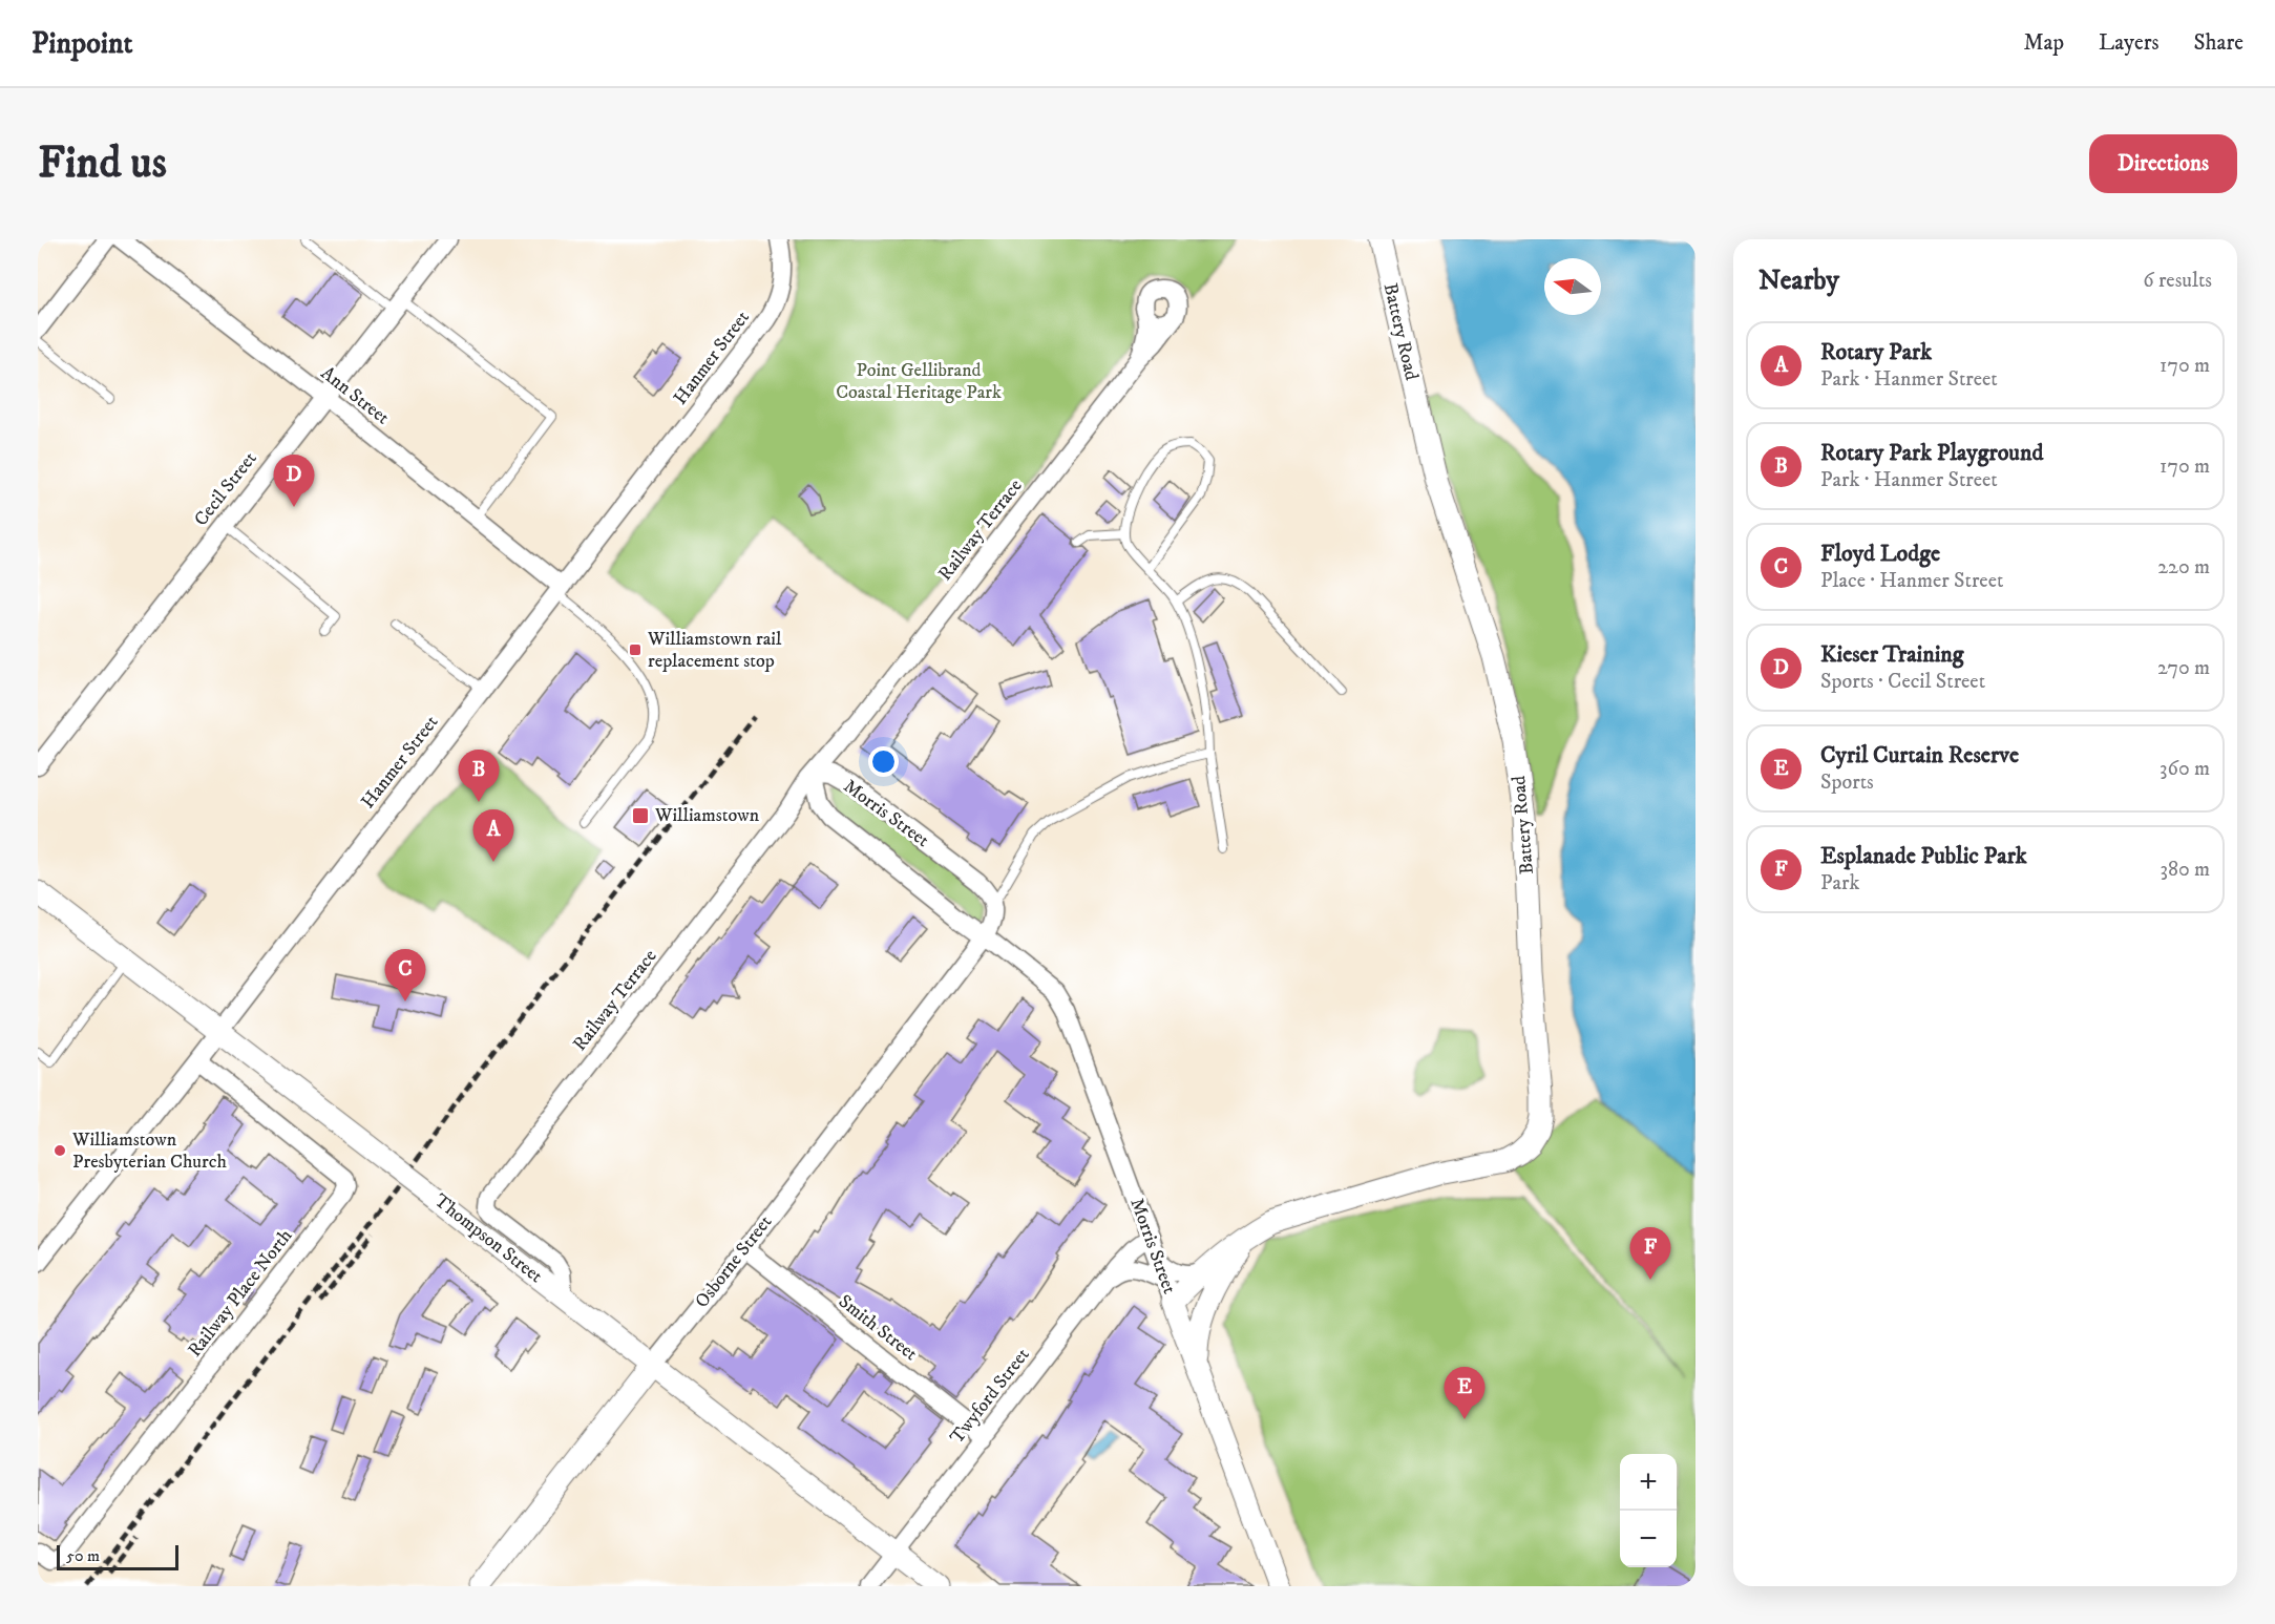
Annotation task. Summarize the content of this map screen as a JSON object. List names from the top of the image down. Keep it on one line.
{"streets":{"street":["Battery Road","Hanmer Street","Ann Street","Cecil Street","Railway Terrace","Morris Street","Thompson Street","Osborne Street","Railway Place North","Smith Street","Twyford Street"]},"crossings":[["Battery Road","Morris Street"],["Hanmer Street","Ann Street"],["Hanmer Street","Thompson Street"],["Hanmer Street","Railway Place North"],["Ann Street","Cecil Street"],["Railway Terrace","Morris Street"],["Railway Terrace","Thompson Street"],["Morris Street","Osborne Street"],["Morris Street","Twyford Street"],["Thompson Street","Osborne Street"],["Thompson Street","Twyford Street"],["Osborne Street","Smith Street"],["Smith Street","Twyford Street"]],"parks":["Point Gellibrand Coastal Heritage Park"],"places":{"transit":["Williamstown rail replacement stop","Williamstown"],"other":["Williamstown Presbyterian Church"]},"scale_bar":"50 m","north":"left","page":{"header":"Pinpoint","nav":["Map","Layers","Share"],"buttons":"Directions","title":"Find us","heading":["Nearby","6 results"],"list":[{"mark":"A","name":"Rotary Park","note":"Park · Hanmer Street","value":"170 m"},{"mark":"B","name":"Rotary Park Playground","note":"Park · Hanmer Street","value":"170 m"},{"mark":"C","name":"Floyd Lodge","note":"Place · Hanmer Street","value":"220 m"},{"mark":"D","name":"Kieser Training","note":"Sports · Cecil Street","value":"270 m"},{"mark":"E","name":"Cyril Curtain Reserve","note":"Sports","value":"360 m"},{"mark":"F","name":"Esplanade Public Park","note":"Park","value":"380 m"}],"pins":["D","B","A","C","F","E"],"map_buttons":["+","−"],"scale":"50 m"}}
